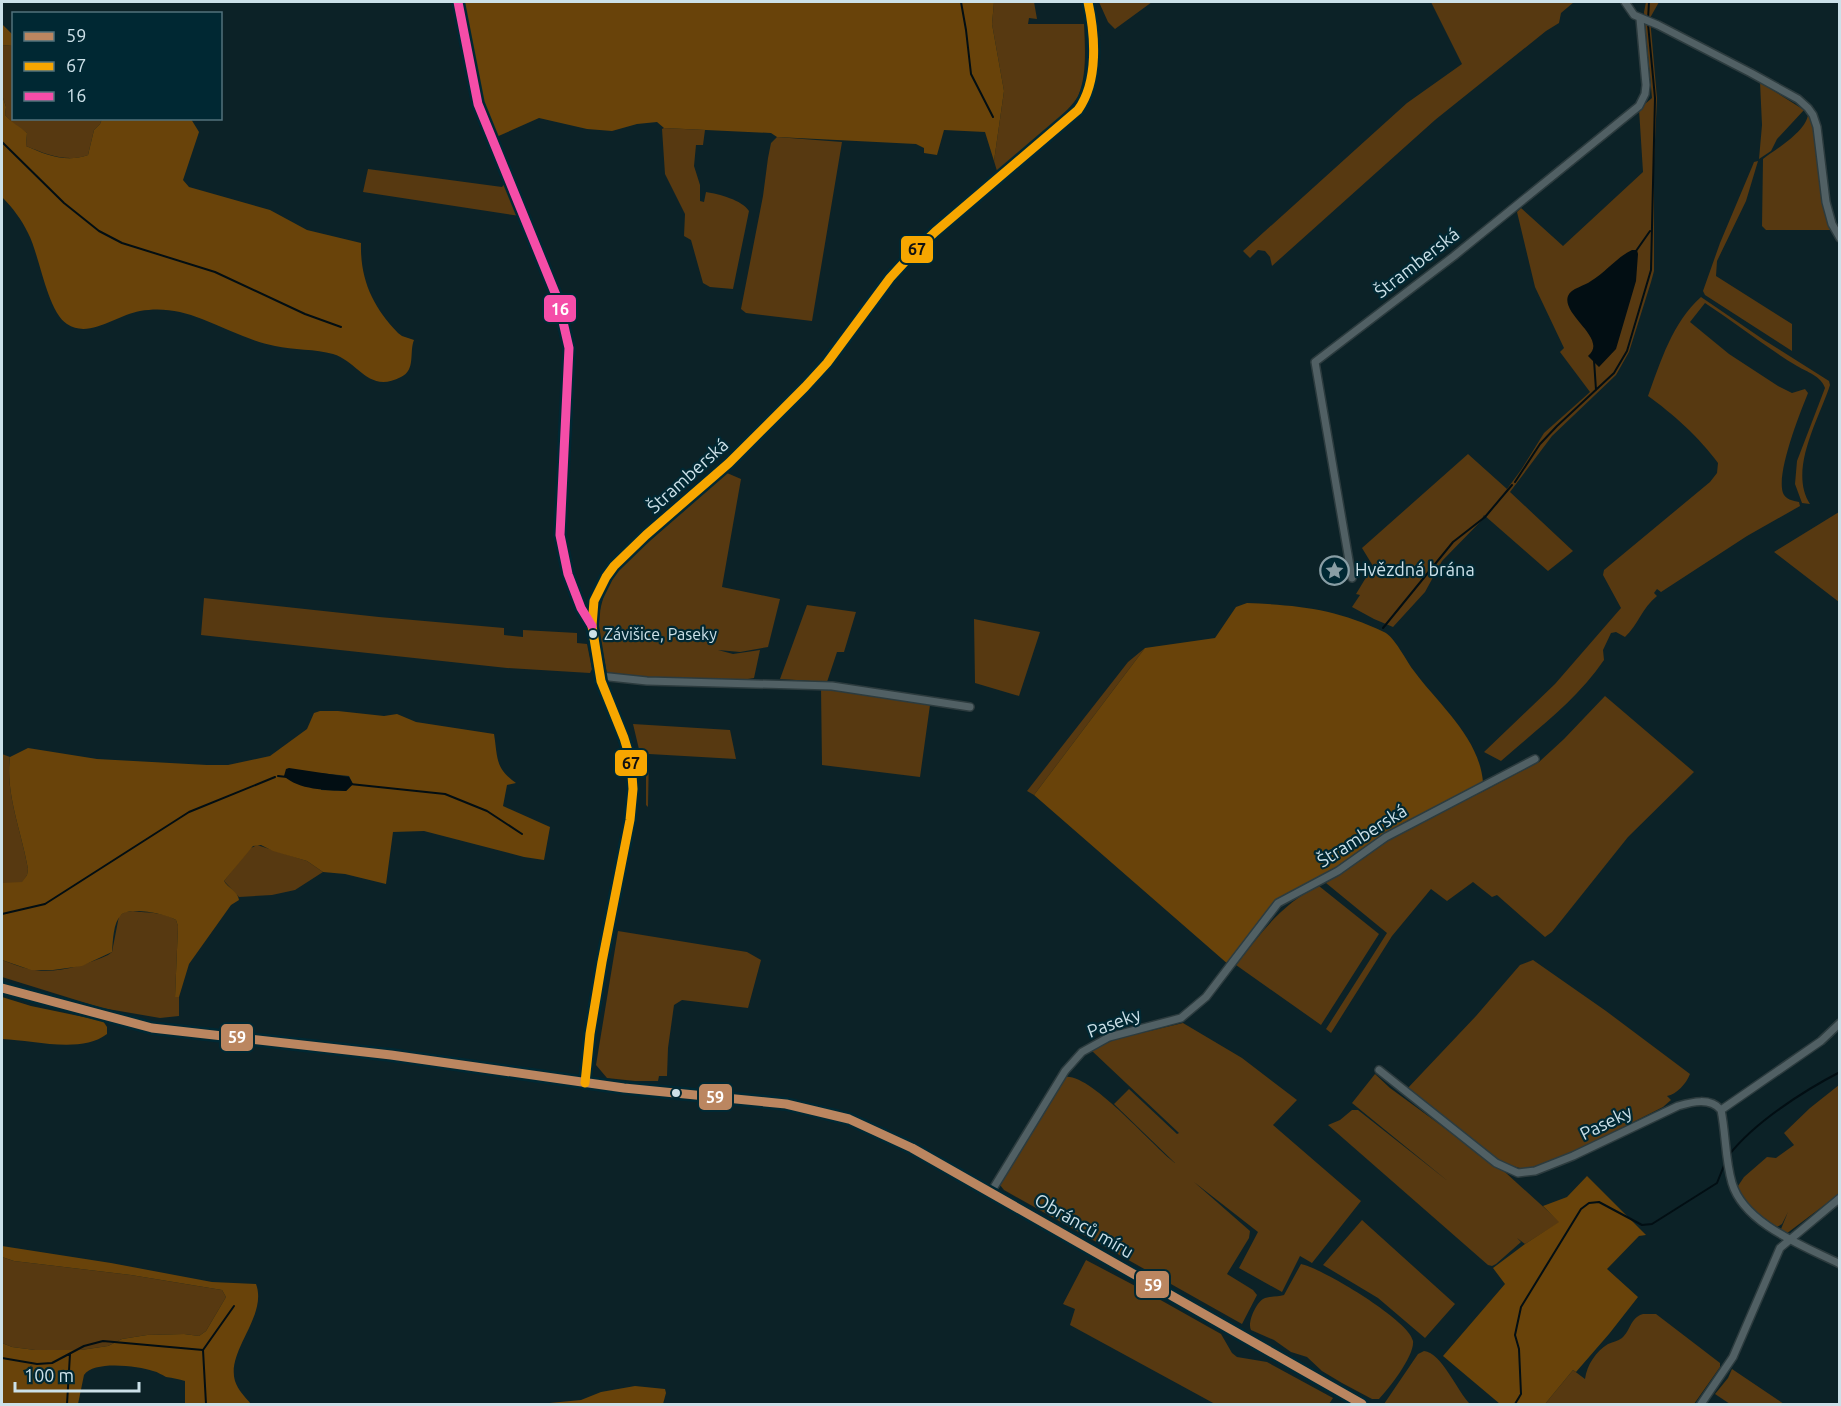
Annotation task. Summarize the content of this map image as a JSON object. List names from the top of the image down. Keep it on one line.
{"streets":{"main road":["Štramberská","Obránců míru"],"street":["Paseky"]},"crossings":[["Štramberská","Paseky"],["Štramberská","Obránců míru"],["Paseky","Obránců míru"]],"places":{"place":["Hvězdná brána"],"other":["Závišice, Paseky"]},"lines":["transit line 67","transit line 16","transit line 59"],"legend":["59","67","16"],"scale_bar":"100 m"}
